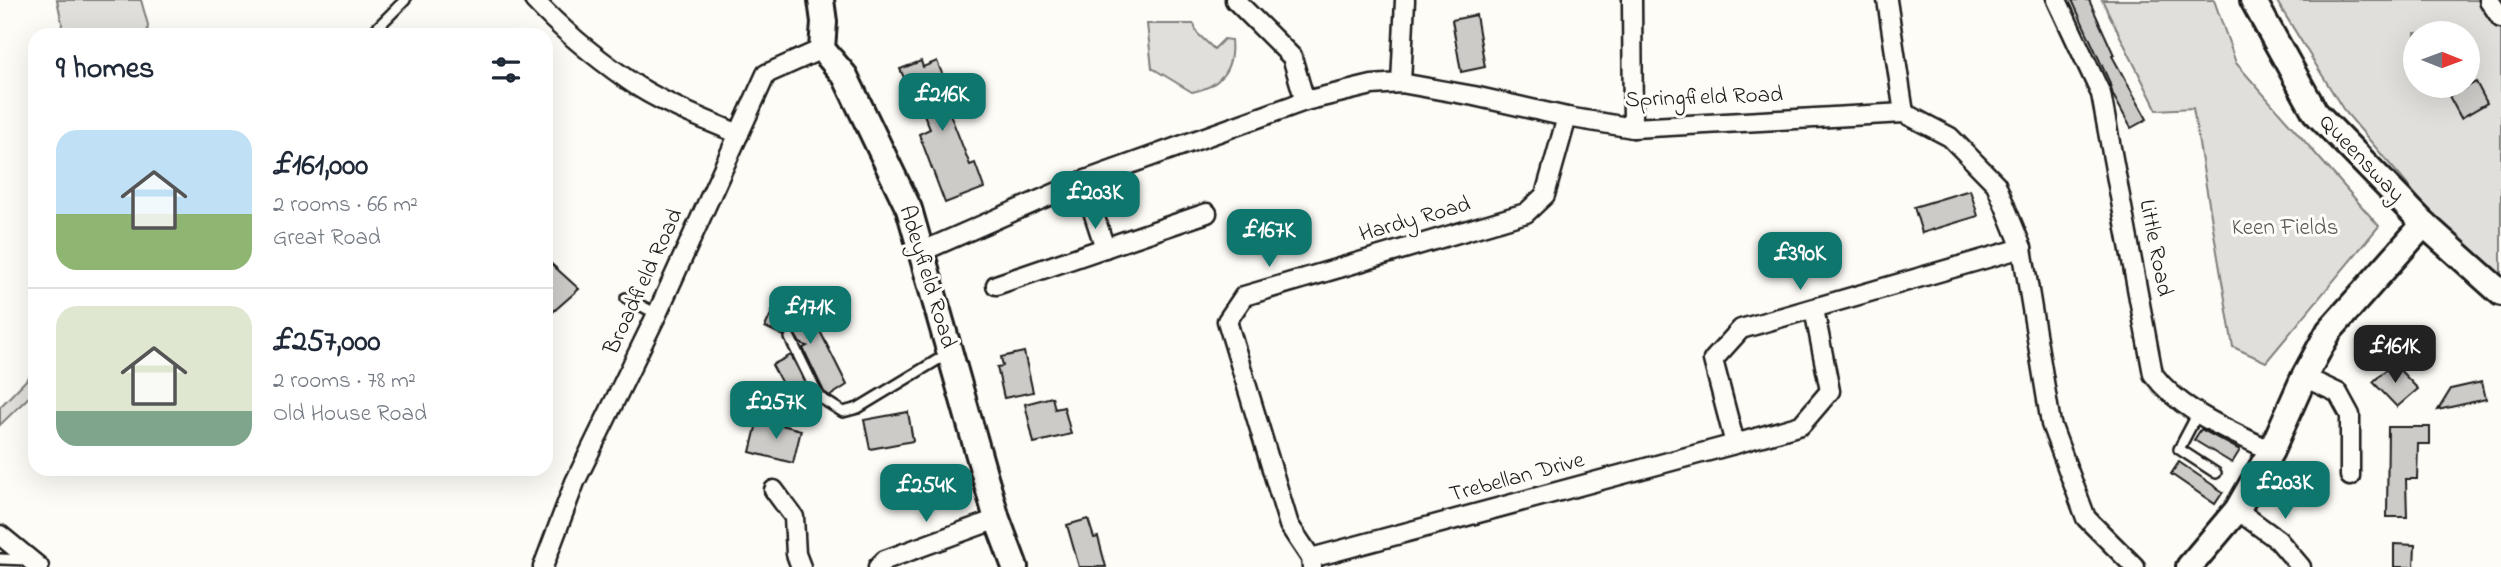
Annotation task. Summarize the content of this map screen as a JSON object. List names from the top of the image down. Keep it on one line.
{"streets":{"street":["Springfield Road","Queensway","Hardy Road","Little Road","Adeyfield Road","Broadfield Road","Trebellan Drive"]},"crossings":[["Springfield Road","Hardy Road"],["Springfield Road","Adeyfield Road"],["Hardy Road","Trebellan Drive"],["Adeyfield Road","Broadfield Road"]],"parks":["Keen Fields"],"north":"right","page":{"heading":"9 homes","price":["£216K","£203K","£167K","£390K","£171K","£161K","£257K","£203K","£254K"],"list":[{"name":"£161,000","note":"2 rooms · 66 m² · Great Road"},{"name":"£257,000","note":"2 rooms · 78 m² · Old House Road"}]}}
